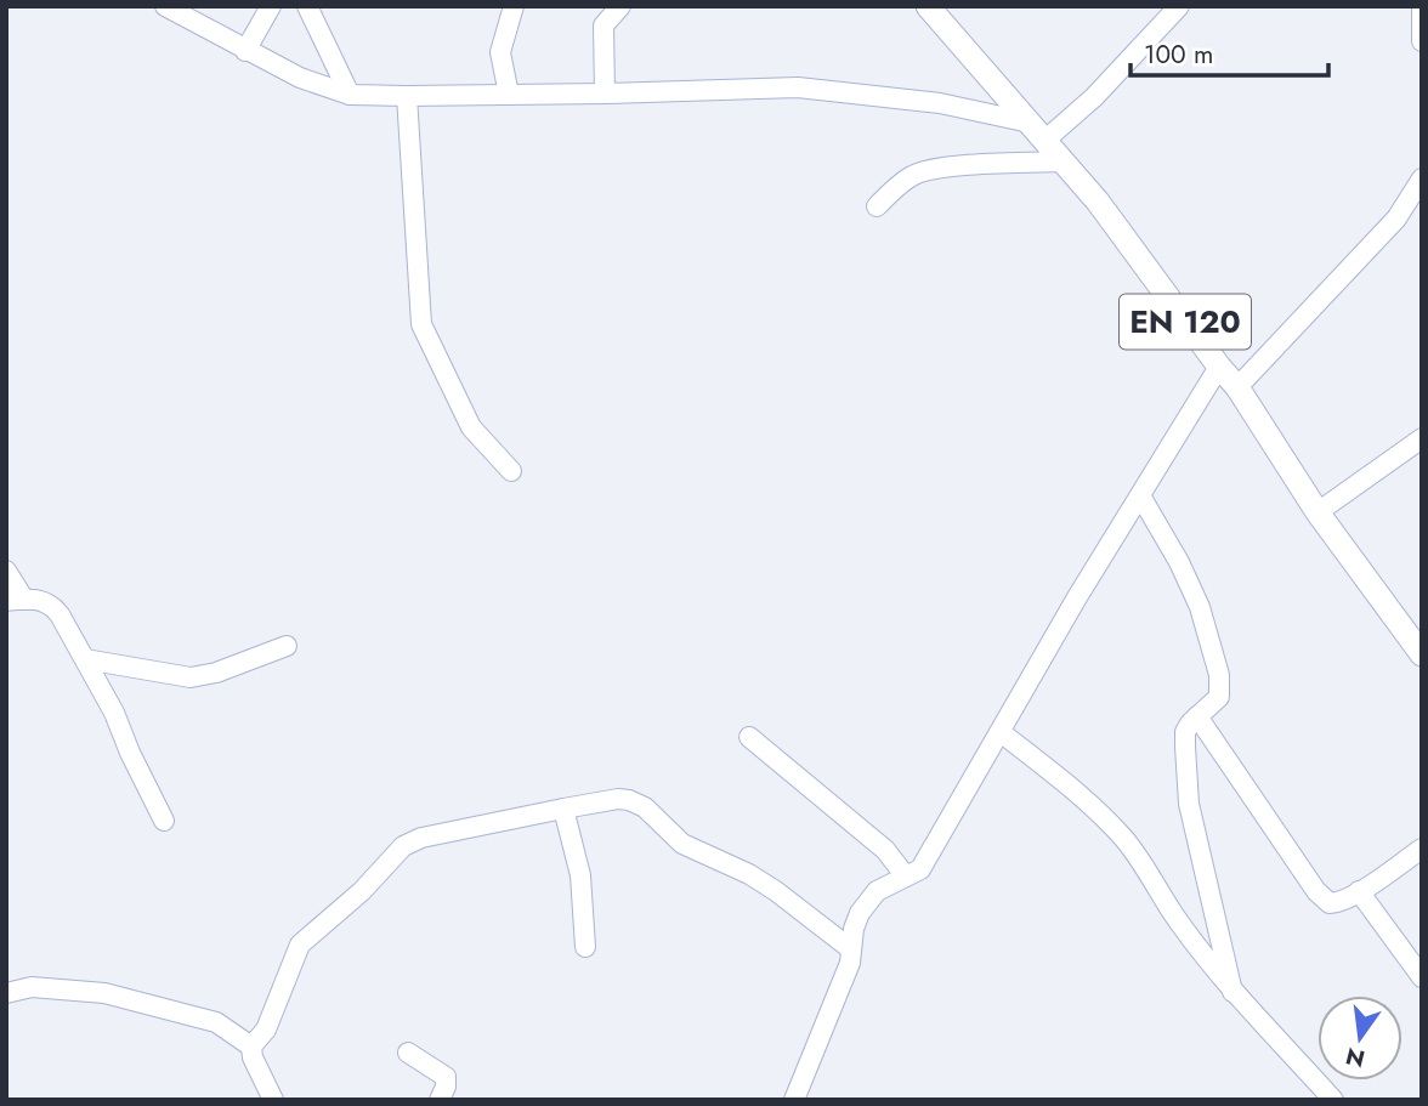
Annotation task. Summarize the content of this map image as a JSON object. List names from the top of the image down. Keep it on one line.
{"streets":{"main road":["EN 120"]},"scale_bar":"100 m","north":"bottom"}
